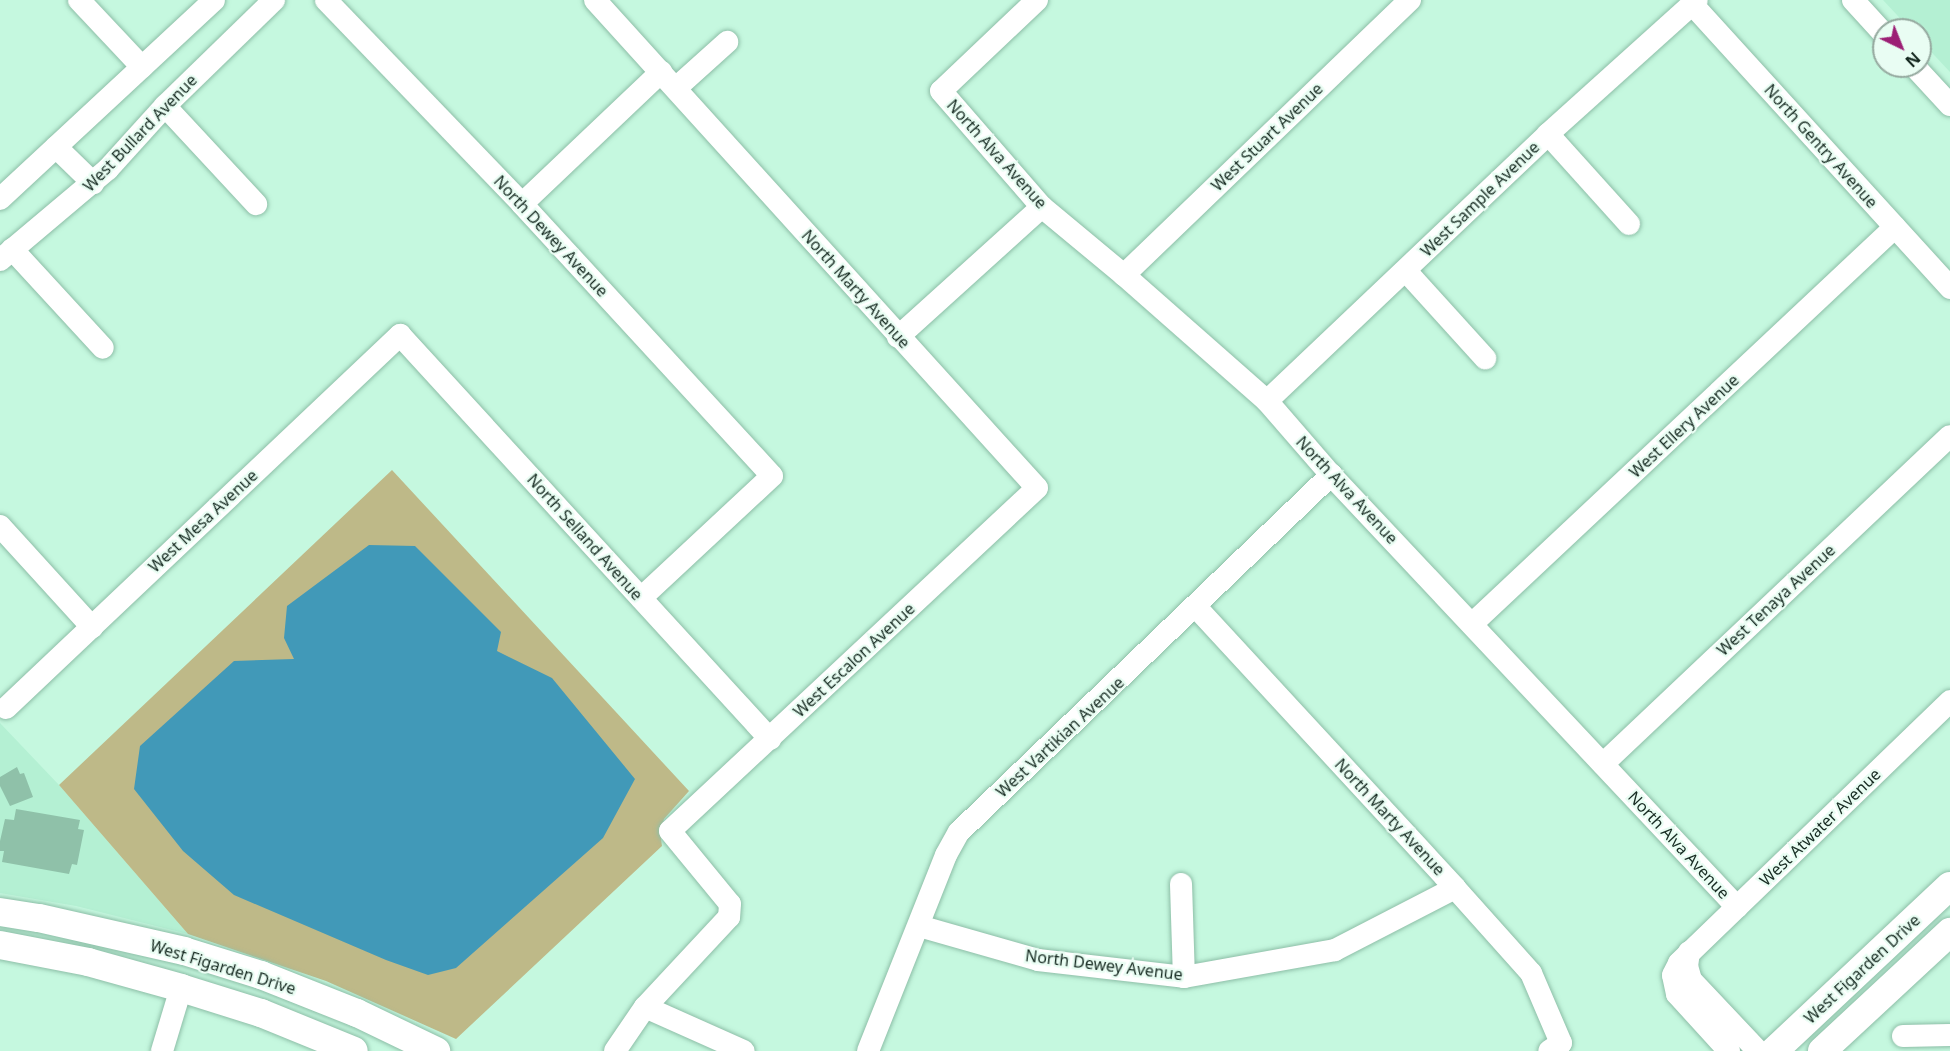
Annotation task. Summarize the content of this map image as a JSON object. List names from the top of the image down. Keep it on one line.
{"streets":{"main road":["West Figarden Drive"],"street":["West Bullard Avenue","West Stuart Avenue","North Gentry Avenue","North Alva Avenue","West Sample Avenue","North Dewey Avenue","North Marty Avenue","West Ellery Avenue","West Mesa Avenue","North Selland Avenue","West Tenaya Avenue","West Escalon Avenue","West Vartikian Avenue","West Atwater Avenue"]},"crossings":[["West Stuart Avenue","North Alva Avenue"],["North Gentry Avenue","West Sample Avenue"],["North Gentry Avenue","West Ellery Avenue"],["North Alva Avenue","West Sample Avenue"],["North Alva Avenue","West Ellery Avenue"],["North Alva Avenue","West Tenaya Avenue"],["North Alva Avenue","West Vartikian Avenue"],["North Alva Avenue","West Atwater Avenue"],["North Dewey Avenue","North Marty Avenue"],["North Dewey Avenue","North Selland Avenue"],["North Dewey Avenue","West Vartikian Avenue"],["North Marty Avenue","West Escalon Avenue"],["North Marty Avenue","West Vartikian Avenue"],["West Mesa Avenue","North Selland Avenue"],["North Selland Avenue","West Escalon Avenue"]],"north":"bottom right"}
